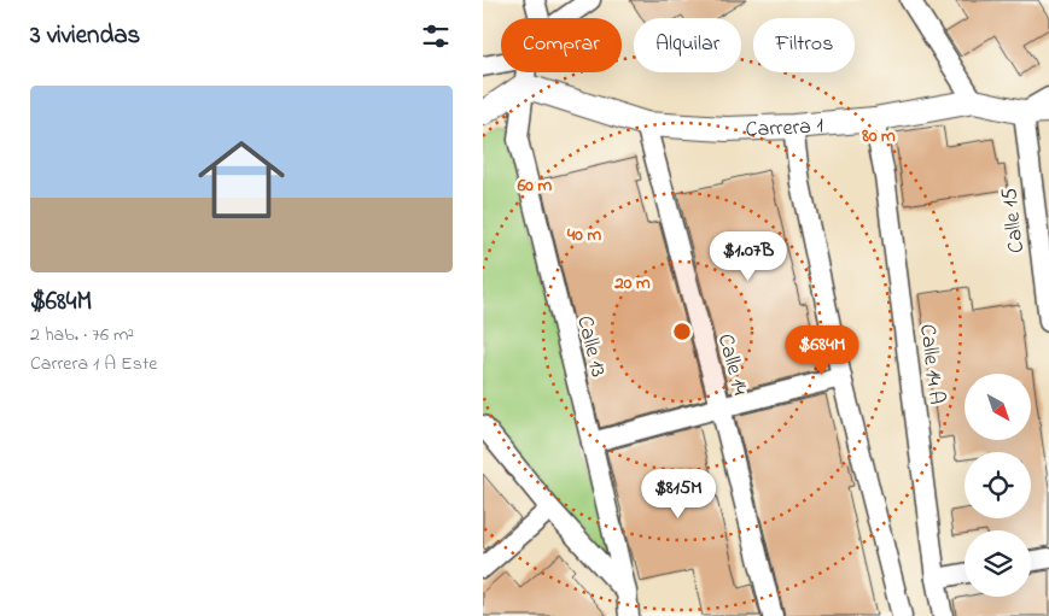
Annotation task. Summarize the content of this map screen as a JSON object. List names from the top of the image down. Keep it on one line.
{"streets":{"street":["Carrera 1","Calle 15","Calle 13","Calle 14","Calle 14 A"]},"crossings":[["Carrera 1","Calle 15"],["Carrera 1","Calle 13"],["Carrera 1","Calle 14"],["Carrera 1","Calle 14 A"]],"north":"bottom right","page":{"heading":"3 viviendas","chip":["Comprar","Alquilar","Filtros"],"list":[{"name":"$684M","note":"2 hab. · 76 m² · Carrera 1 A Este"}],"price":["$1.07B","$684M","$815M"]},"rings":["80 m","60 m","40 m","20 m"]}
